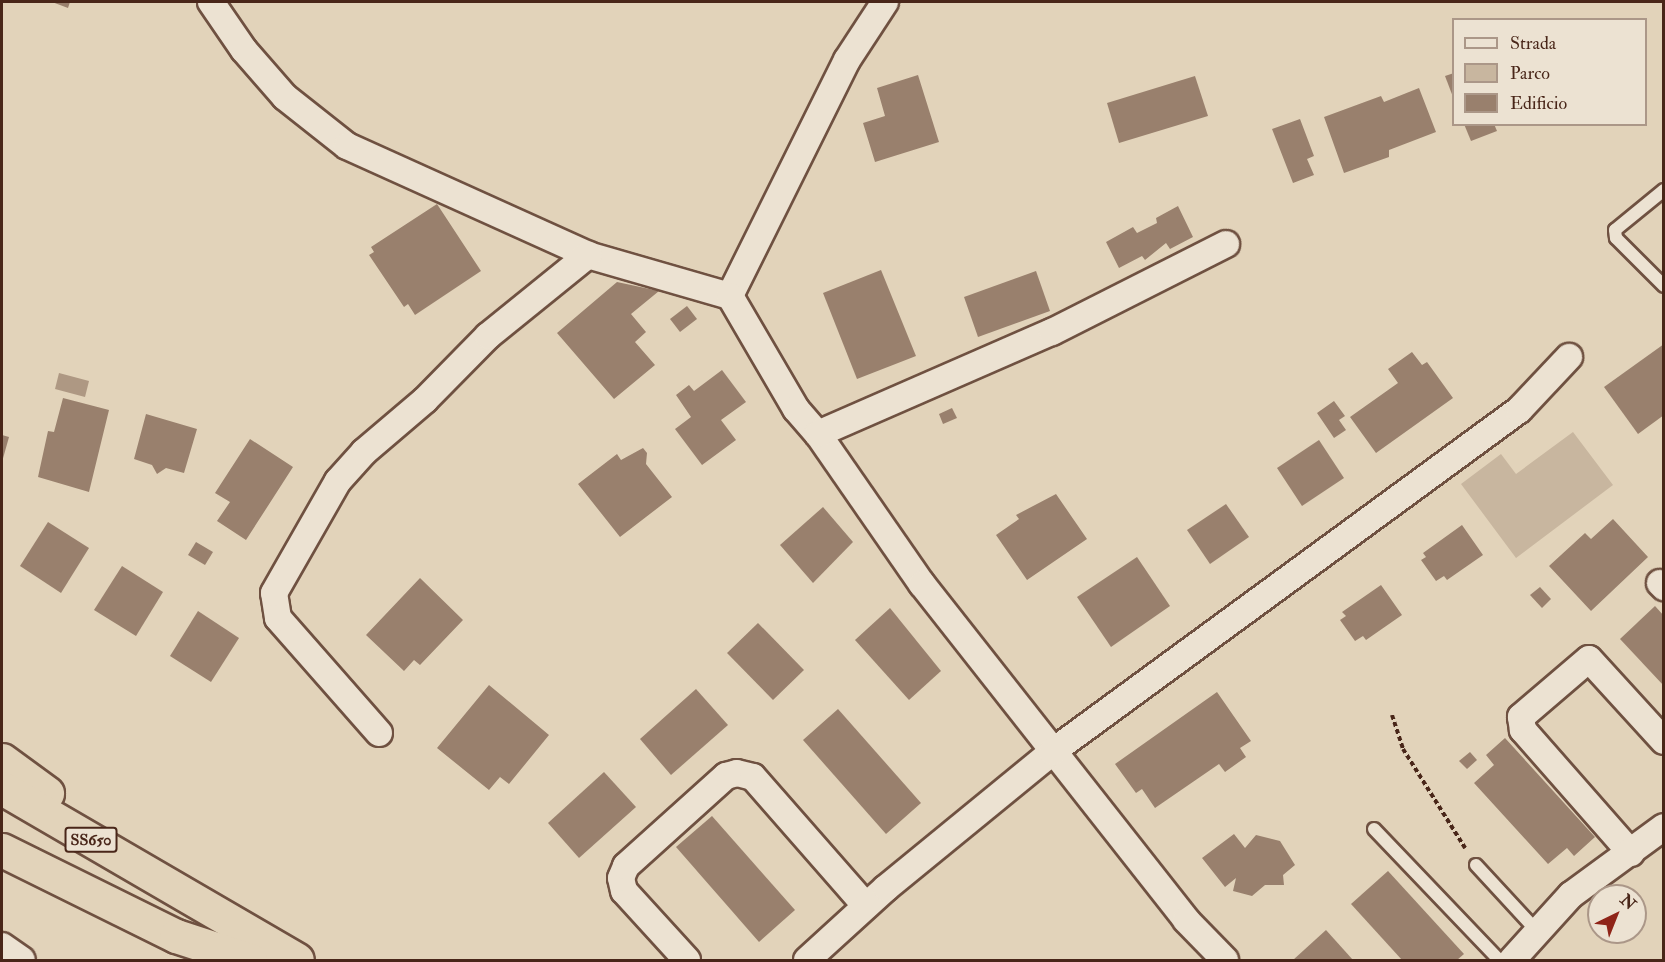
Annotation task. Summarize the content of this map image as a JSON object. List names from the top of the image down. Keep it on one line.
{"streets":{"highway":["SS650"]},"legend":["Strada","Parco","Edificio"],"north":"top right"}
